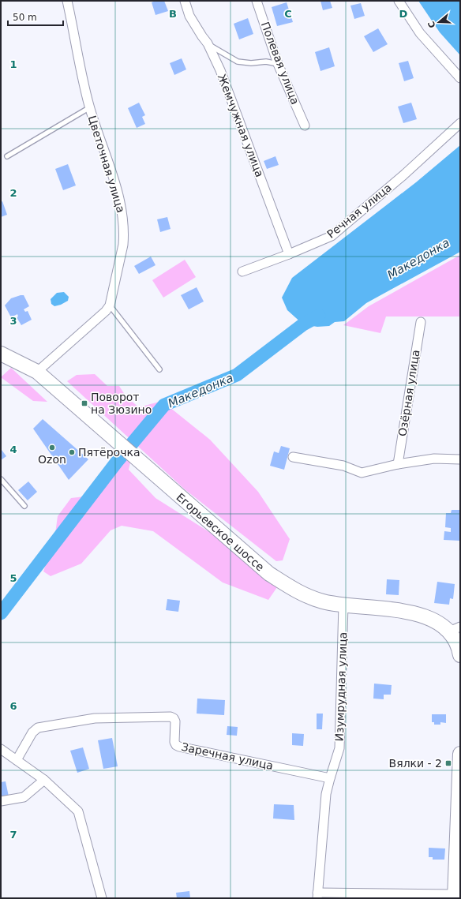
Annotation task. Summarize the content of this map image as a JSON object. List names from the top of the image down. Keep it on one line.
{"streets":{"main road":["Егорьевское шоссе"],"street":["Полевая улица","Жемчужная улица","Цветочная улица","Речная улица","Озёрная улица","Изумрудная улица","Заречная улица"]},"crossings":[["Жемчужная улица","Речная улица"],["Цветочная улица","Егорьевское шоссе"],["Егорьевское шоссе","Изумрудная улица"],["Изумрудная улица","Заречная улица"]],"water":["Македонка"],"places":{"transit":["Поворот на Зюзино","Вялки - 2"],"other":["Ozon","Пятёрочка"]},"scale_bar":"50 m","north":"left","grid":{"columns":["B","C","D"],"rows":["1","2","3","4","5","6","7"]}}
